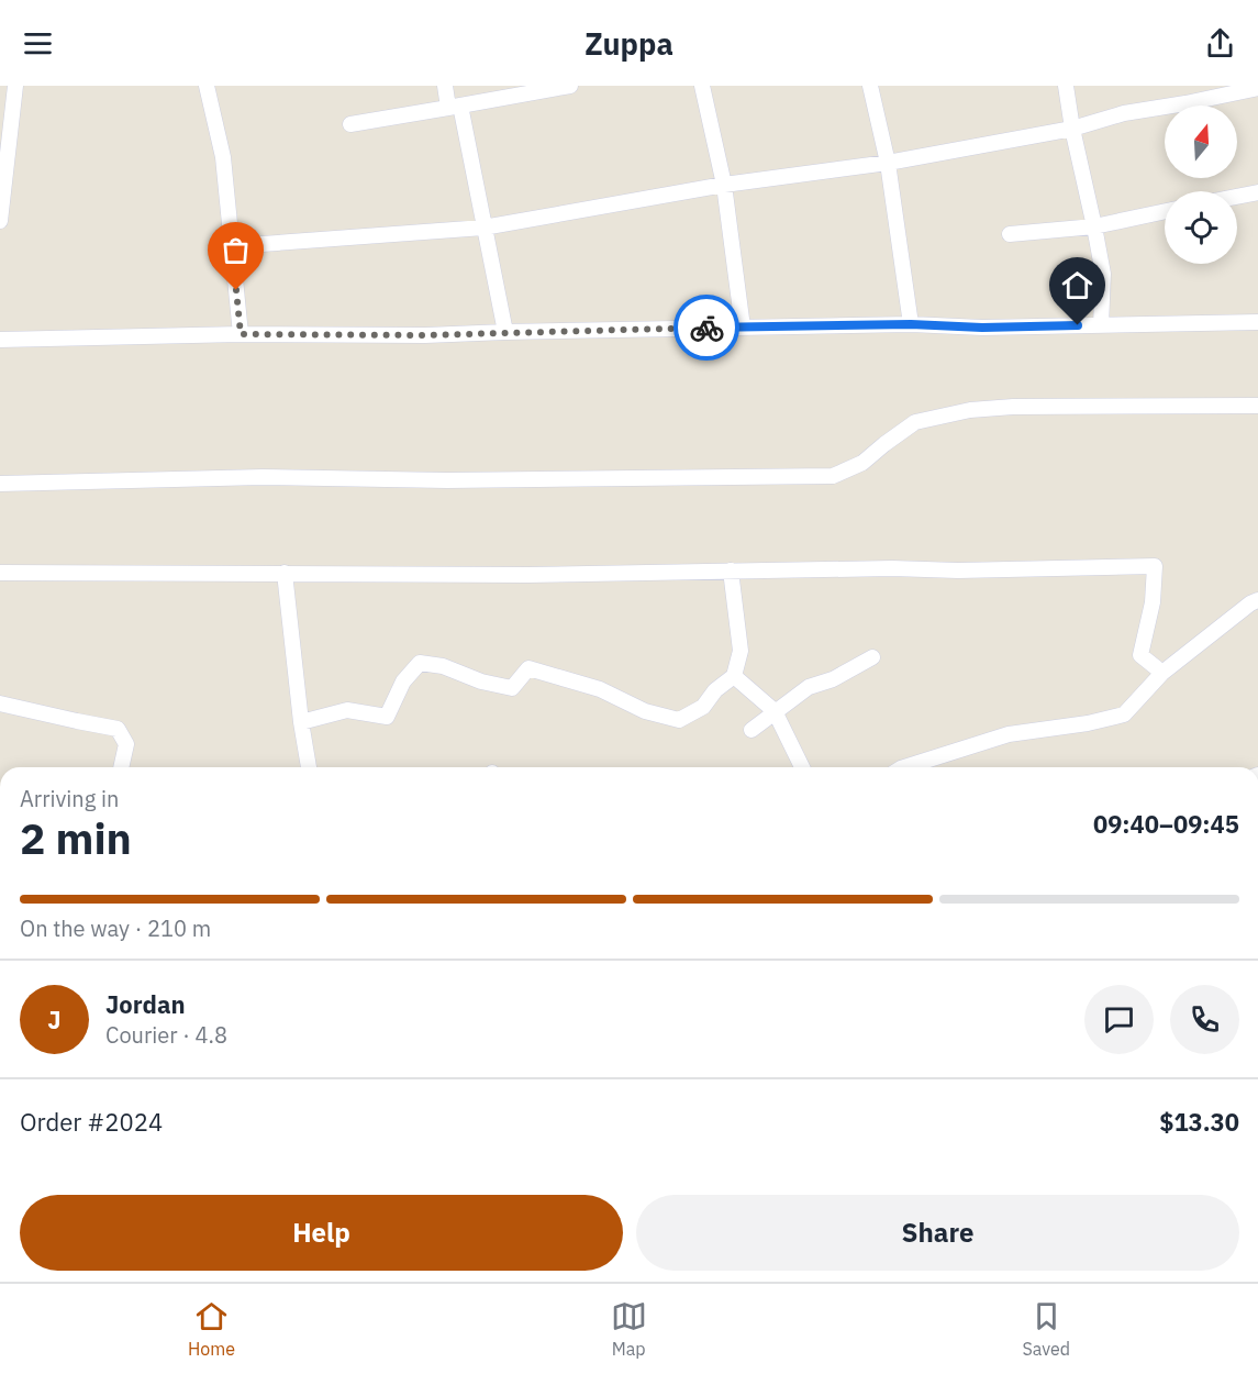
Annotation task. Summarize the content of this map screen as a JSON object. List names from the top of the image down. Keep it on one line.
{"north":"top","page":{"header":"Zuppa","heading":["2 min","Arriving in","09:40–09:45"],"panel":["Jordan","Courier · 4.8","Order #2024","$13.30"],"bar":"On the way · 210 m","round":"J","buttons":["Help","Share"],"tabs":["Home","Map","Saved"]}}
